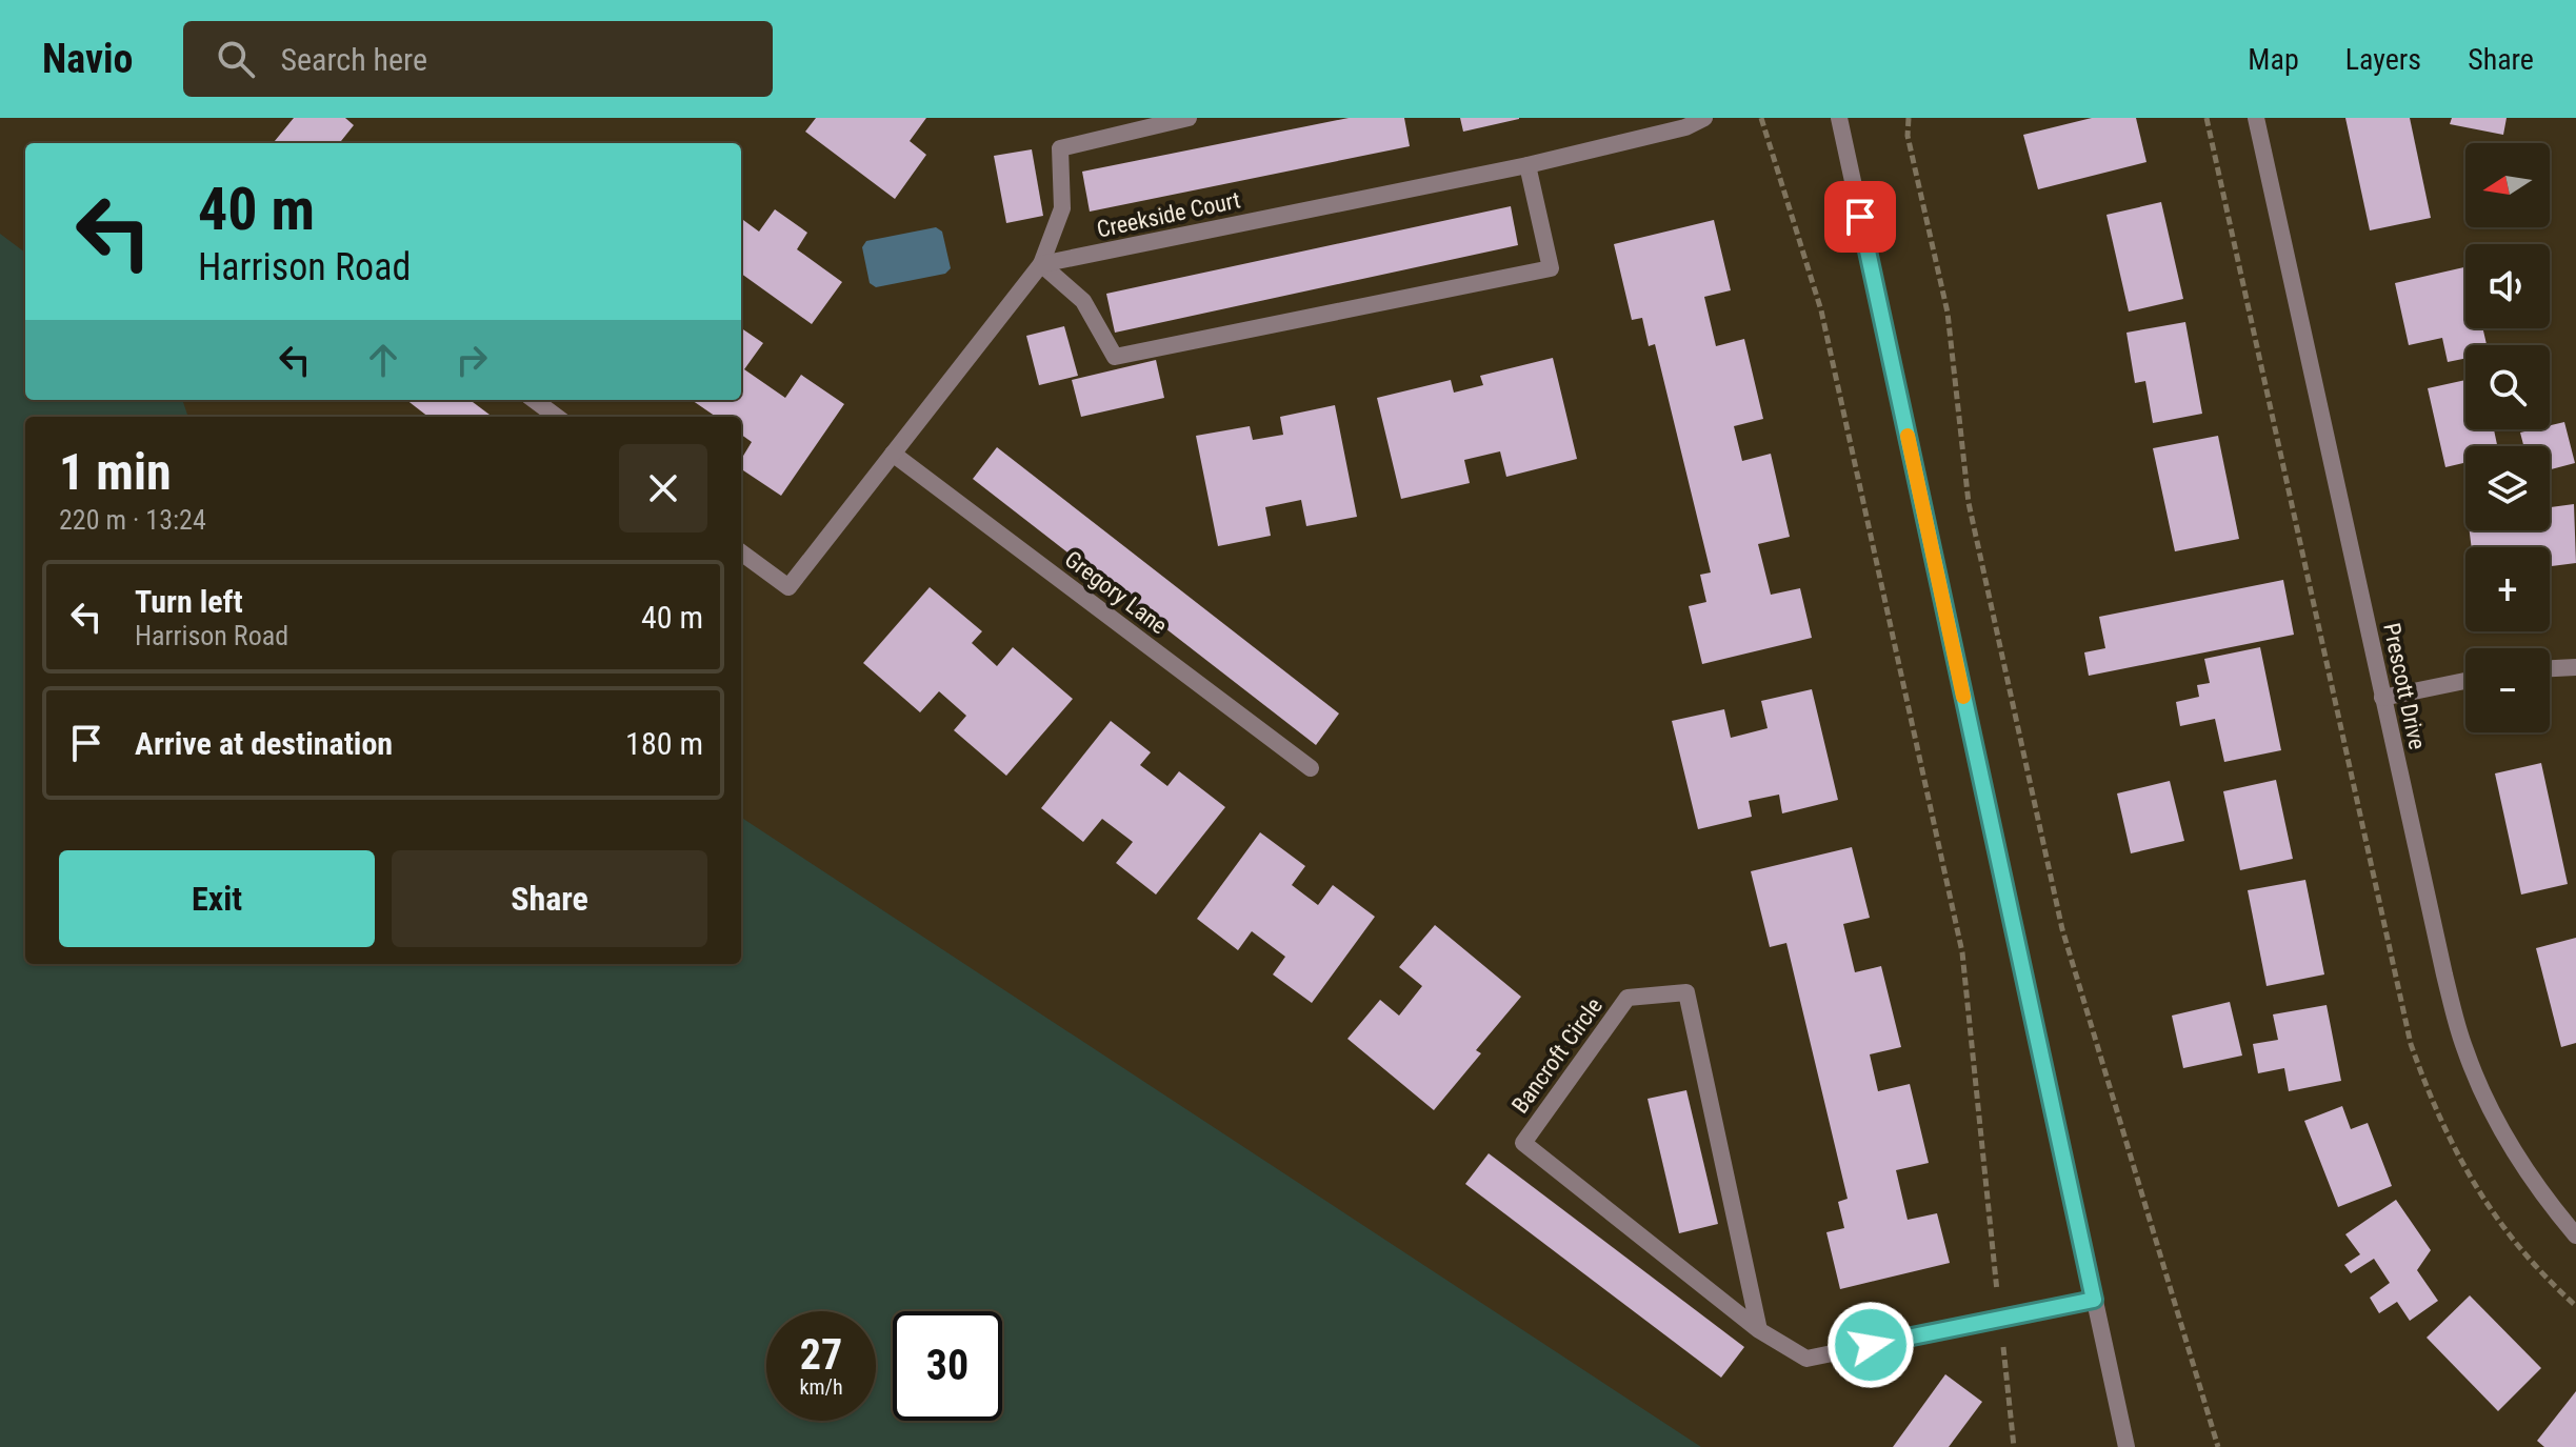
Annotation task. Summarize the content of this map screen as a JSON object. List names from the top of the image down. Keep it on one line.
{"streets":{"street":["Creekside Court","Gregory Lane","Prescott Drive","Bancroft Circle"]},"north":"left","page":{"header":"Navio","search":"Search here","nav":["Map","Layers","Share"],"map_buttons":["+","−"],"turn":["40 m","Harrison Road"],"heading":["1 min","220 m · 13:24"],"list":[{"name":"Turn left","note":"Harrison Road","value":"40 m"},{"name":"Arrive at destination","value":"180 m"}],"buttons":["Exit","Share"],"speed":"27 km/h","limit":"30"}}
